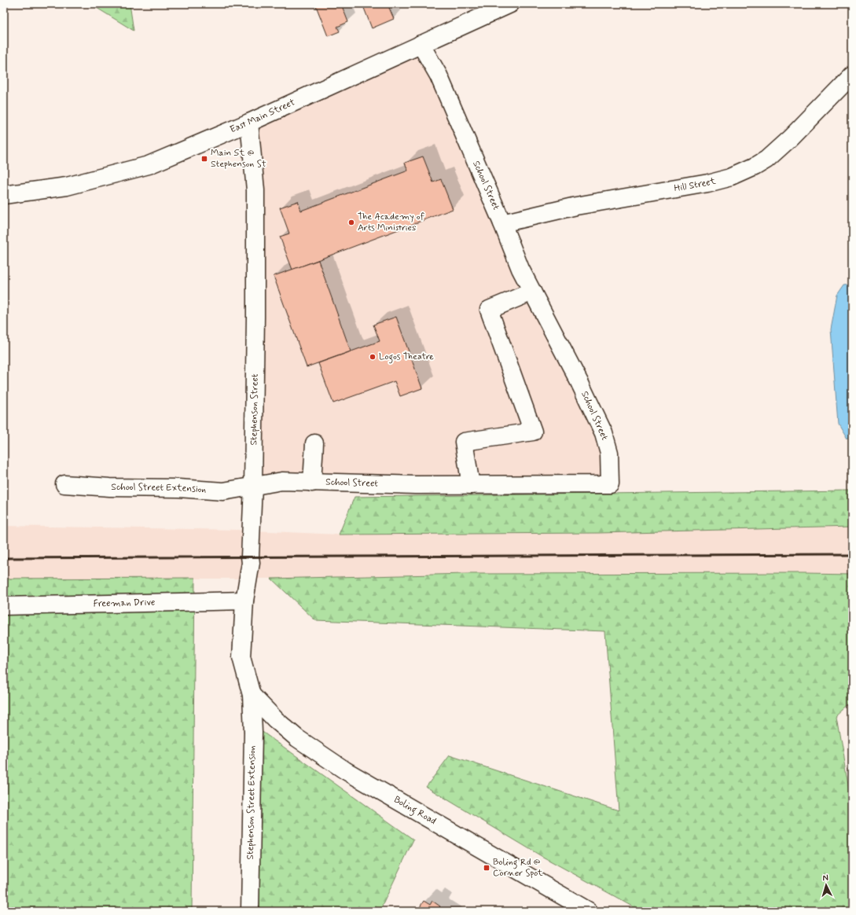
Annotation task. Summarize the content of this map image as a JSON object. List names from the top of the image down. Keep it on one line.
{"streets":{"street":["East Main Street","Hill Street","School Street","Stephenson Street","School Street Extension","Freeman Drive","Stephenson Street Extension","Boling Road"]},"crossings":[["East Main Street","School Street"],["East Main Street","Stephenson Street"],["Hill Street","School Street"],["School Street","Stephenson Street"],["School Street","School Street Extension"],["Stephenson Street","School Street Extension"],["Stephenson Street","Freeman Drive"],["Stephenson Street","Stephenson Street Extension"],["Stephenson Street","Boling Road"],["Stephenson Street Extension","Boling Road"]],"places":{"transit":["Main St @ Stephenson St","Boling Rd @ Corner Spot"],"other":["The Academy of Arts Ministries","Logos Theatre"]},"north":"top"}
